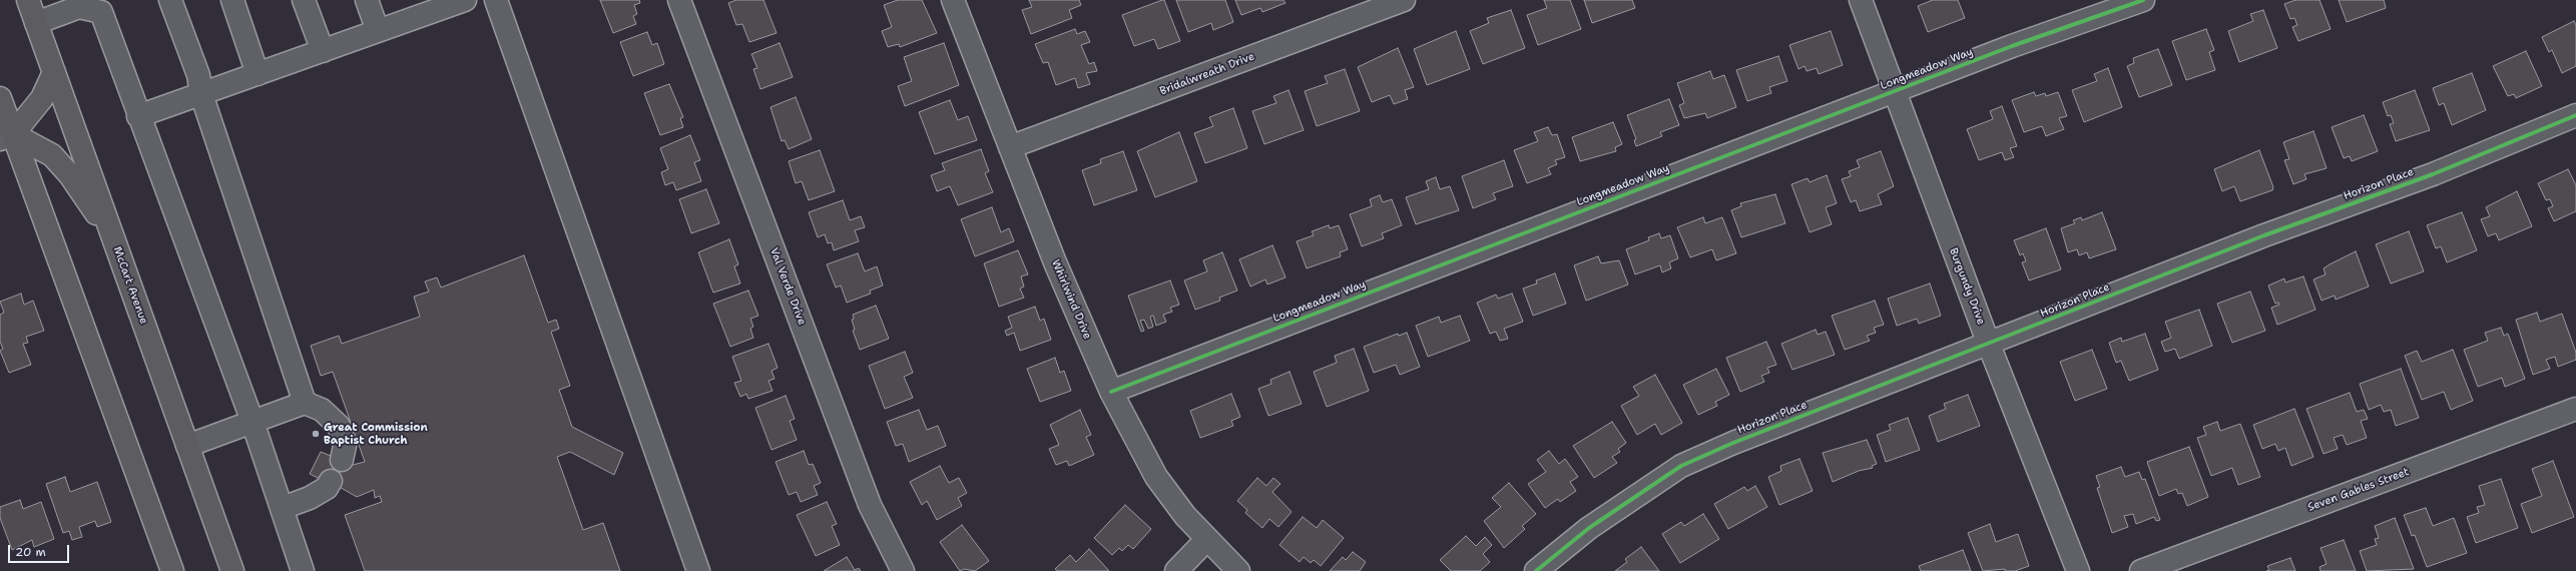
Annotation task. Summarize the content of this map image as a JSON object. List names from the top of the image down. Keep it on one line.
{"streets":{"main road":["McCart Avenue"],"street":["Longmeadow Way","Bridalwreath Drive","Horizon Place","Val Verde Drive","Burgundy Drive","Whirlwind Drive","Seven Gables Street"]},"crossings":[["Longmeadow Way","Burgundy Drive"],["Longmeadow Way","Whirlwind Drive"],["Bridalwreath Drive","Whirlwind Drive"],["Horizon Place","Burgundy Drive"]],"places":["Great Commission Baptist Church"],"scale_bar":"20 m"}
